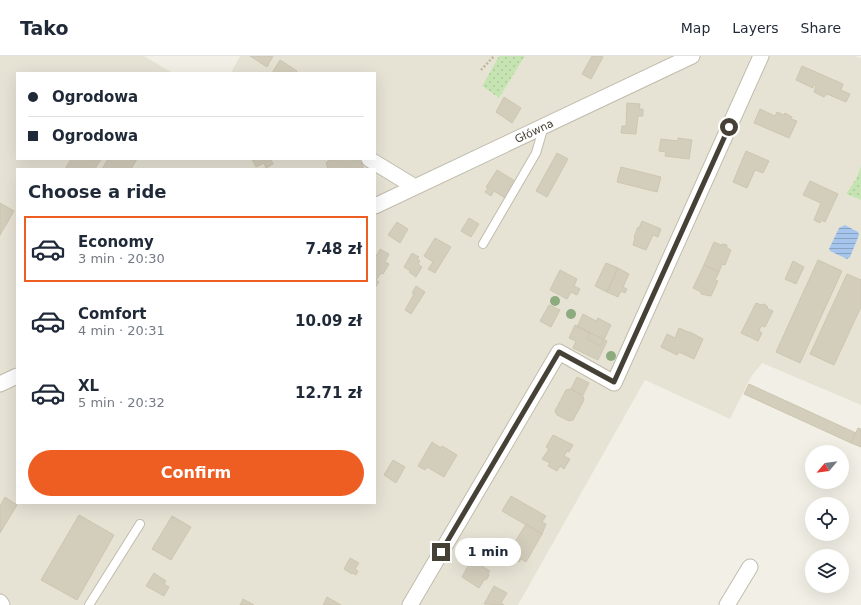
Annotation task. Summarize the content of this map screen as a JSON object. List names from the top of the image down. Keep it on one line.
{"streets":{"street":["Główna"]},"north":"bottom left","page":{"header":"Tako","nav":["Map","Layers","Share"],"banner":["Ogrodowa","Ogrodowa"],"heading":"Choose a ride","list":[{"name":"Economy","note":"3 min · 20:30","value":"7.48 zł"},{"name":"Comfort","note":"4 min · 20:31","value":"10.09 zł"},{"name":"XL","note":"5 min · 20:32","value":"12.71 zł"}],"buttons":"Confirm","bubble":"1 min"}}
